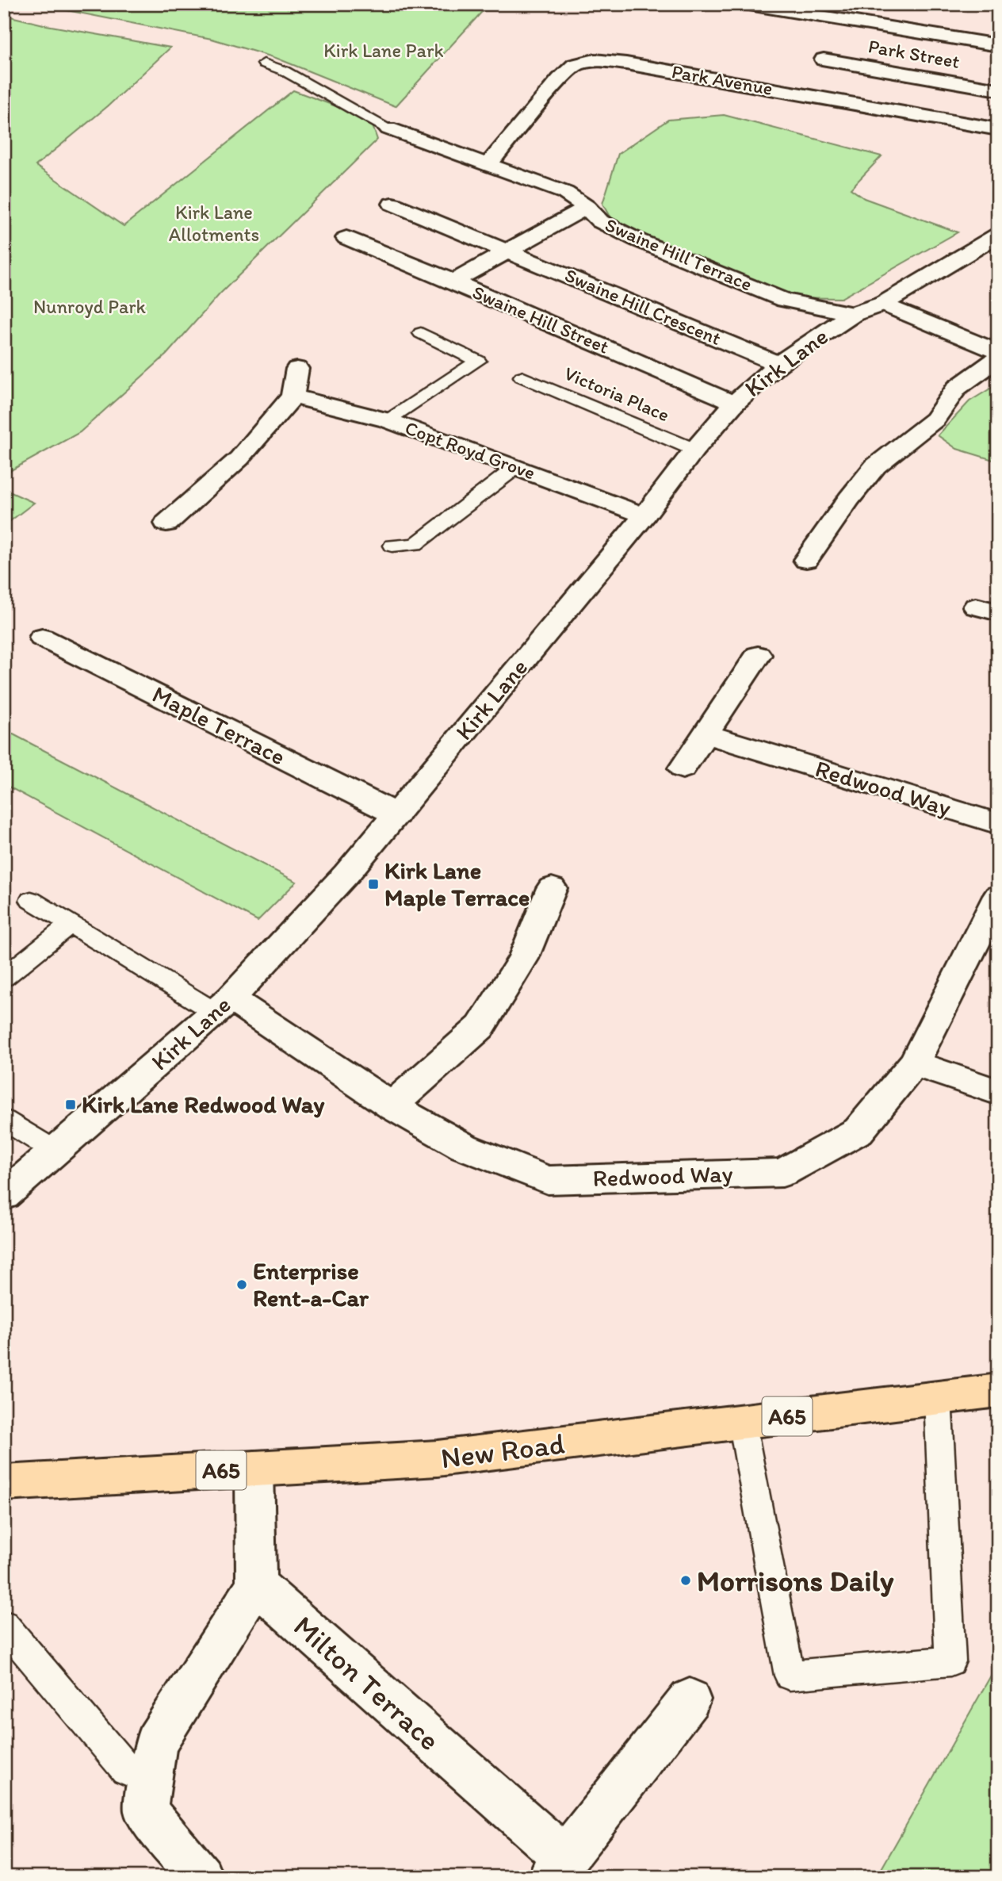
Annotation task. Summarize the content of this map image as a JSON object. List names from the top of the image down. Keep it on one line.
{"streets":{"main road":["A65","New Road"],"street":["Park Street","Park Avenue","Swaine Hill Terrace","Swaine Hill Crescent","Swaine Hill Street","Kirk Lane","Copt Royd Grove","Maple Terrace","Redwood Way","Milton Terrace"],"lane":["Victoria Place"]},"crossings":[["Park Avenue","Swaine Hill Terrace"],["Swaine Hill Terrace","Kirk Lane"],["Swaine Hill Crescent","Kirk Lane"],["Swaine Hill Street","Kirk Lane"],["Kirk Lane","Victoria Place"],["Kirk Lane","Copt Royd Grove"],["Kirk Lane","Maple Terrace"],["Kirk Lane","Redwood Way"]],"parks":["Kirk Lane Park","Kirk Lane Allotments","Nunroyd Park"],"places":{"transit":["Kirk Lane Maple Terrace","Kirk Lane Redwood Way"],"other":["Enterprise Rent-a-Car","Morrisons Daily"]}}
